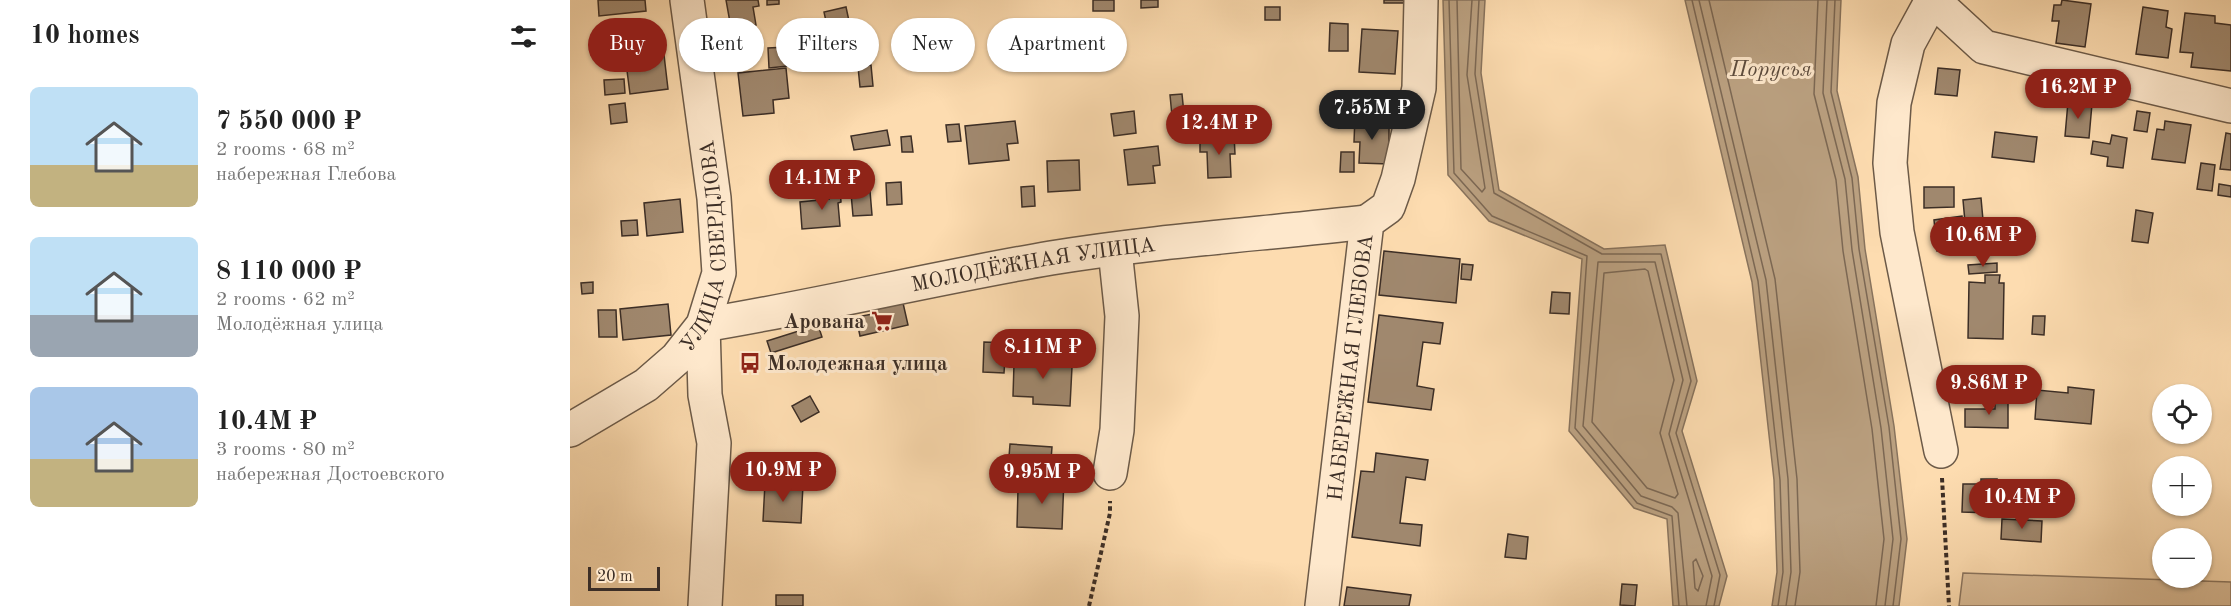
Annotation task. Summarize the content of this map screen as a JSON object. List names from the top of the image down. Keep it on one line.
{"streets":{"street":["УЛИЦА СВЕРДЛОВА","МОЛОДЁЖНАЯ УЛИЦА","НАБЕРЕЖНАЯ ГЛЕБОВА"]},"crossings":[["УЛИЦА СВЕРДЛОВА","МОЛОДЁЖНАЯ УЛИЦА"],["МОЛОДЁЖНАЯ УЛИЦА","НАБЕРЕЖНАЯ ГЛЕБОВА"]],"water":["Порусья"],"places":{"supermarket":["Арована"],"bus stop":["Молодежная улица"]},"scale_bar":"20 m","page":{"heading":"10 homes","chip":["Buy","Rent","Filters","New","Apartment"],"price":["16.2M ₽","7.55M ₽","12.4M ₽","14.1M ₽","10.6M ₽","8.11M ₽","9.86M ₽","10.9M ₽","9.95M ₽","10.4M ₽"],"list":[{"name":"7 550 000 ₽","note":"2 rooms · 68 m² · набережная Глебова"},{"name":"8 110 000 ₽","note":"2 rooms · 62 m² · Молодёжная улица"},{"name":"10.4M ₽","note":"3 rooms · 80 m² · набережная Достоевского"}],"map_buttons":["+","−"],"scale":"20 m"}}
